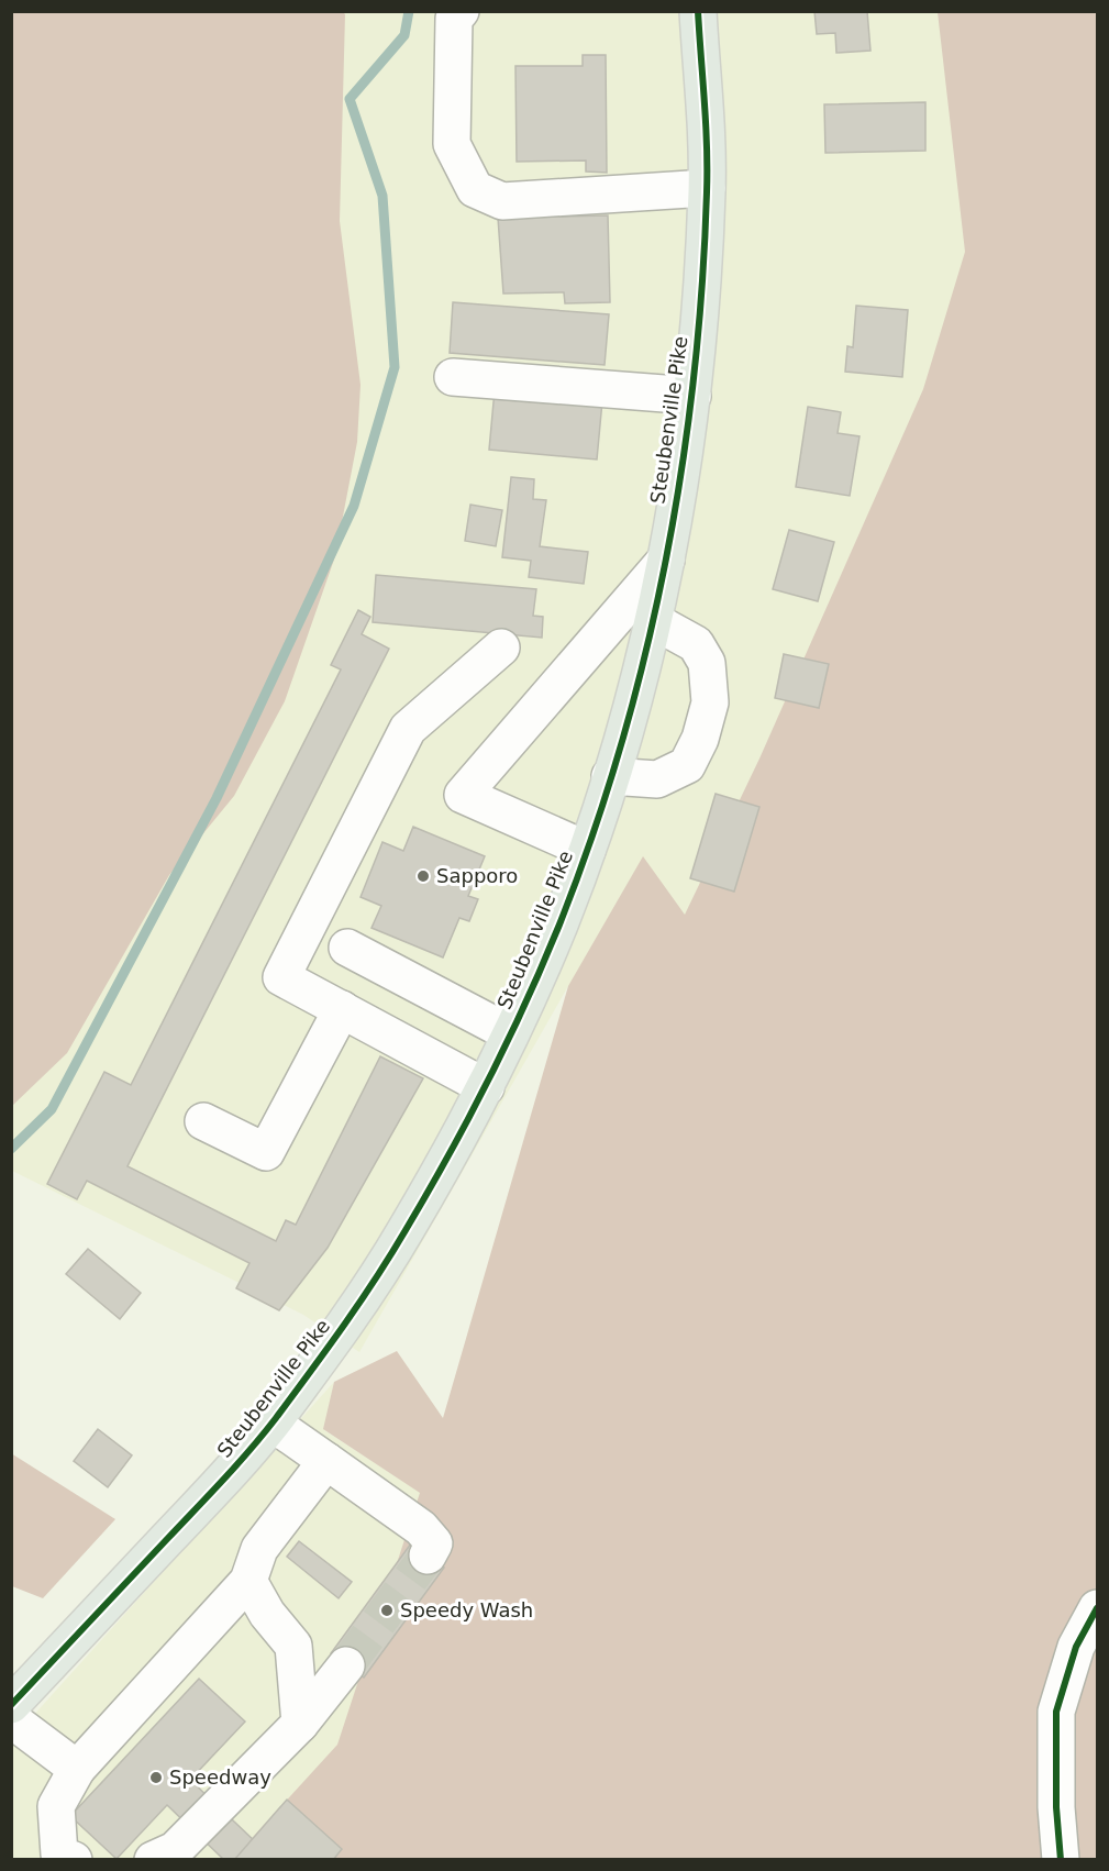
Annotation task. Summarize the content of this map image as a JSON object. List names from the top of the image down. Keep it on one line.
{"streets":{"main road":["Steubenville Pike"]},"places":["Sapporo","Speedy Wash","Speedway"]}
